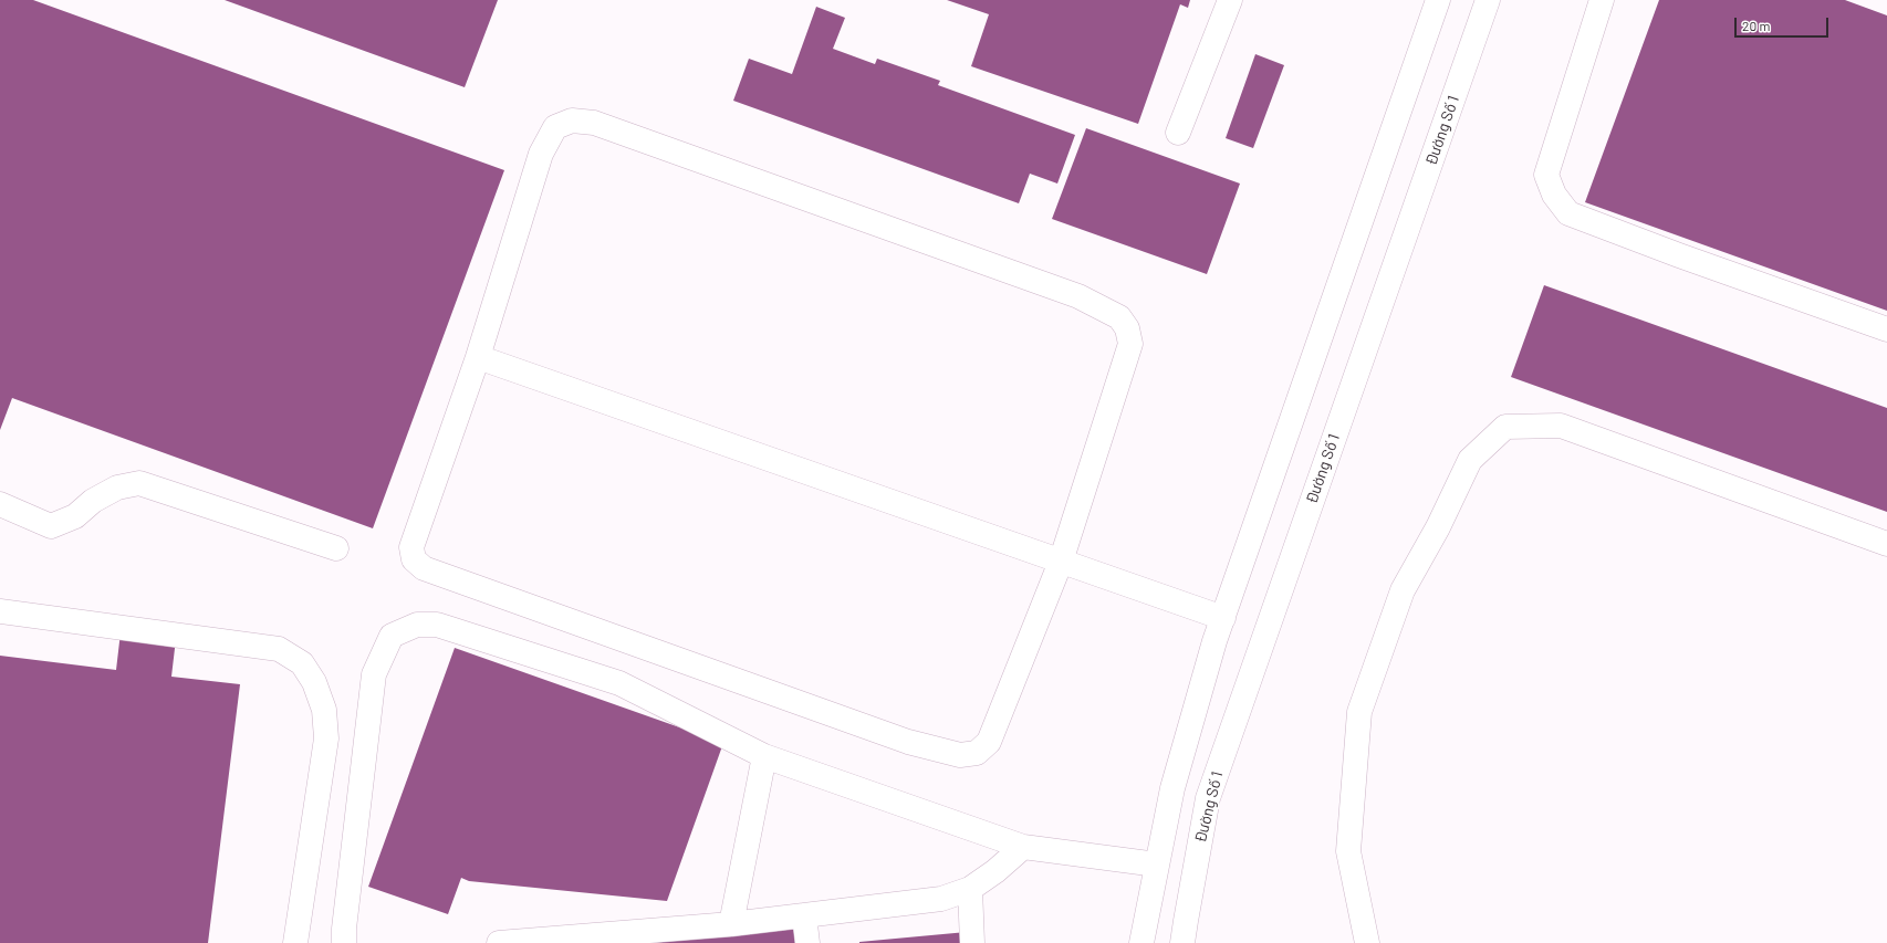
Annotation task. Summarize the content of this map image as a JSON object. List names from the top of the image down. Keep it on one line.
{"streets":{"street":["Đường Số 1"]},"scale_bar":"20 m"}
